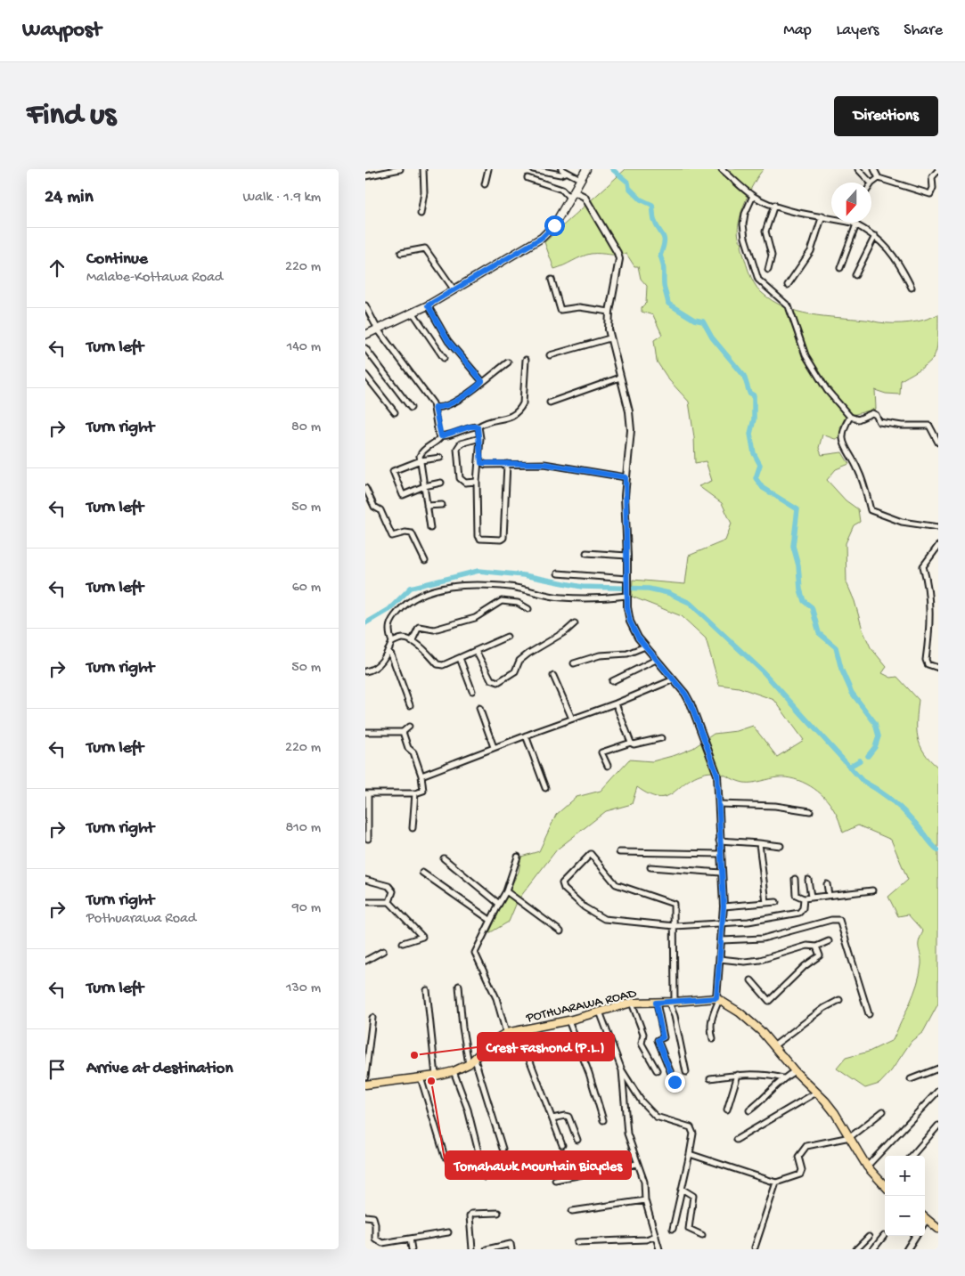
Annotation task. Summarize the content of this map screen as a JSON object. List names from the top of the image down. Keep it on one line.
{"streets":{"main road":["POTHUARAWA ROAD"]},"places":["Crest Fashond (P.L.)","Tomahawk Mountain Bicycles"],"north":"bottom","page":{"header":"Waypost","nav":["Map","Layers","Share"],"buttons":"Directions","title":"Find us","heading":["24 min","Walk · 1.9 km"],"list":[["Continue","Malabe-Kottawa Road","220 m"],["Turn left","140 m"],["Turn right","80 m"],["Turn left","50 m"],["Turn left","60 m"],["Turn right","50 m"],["Turn left","220 m"],["Turn right","810 m"],["Turn right","Pothuarawa Road","90 m"],["Turn left","130 m"],"Arrive at destination"],"map_buttons":["+","−"]}}
